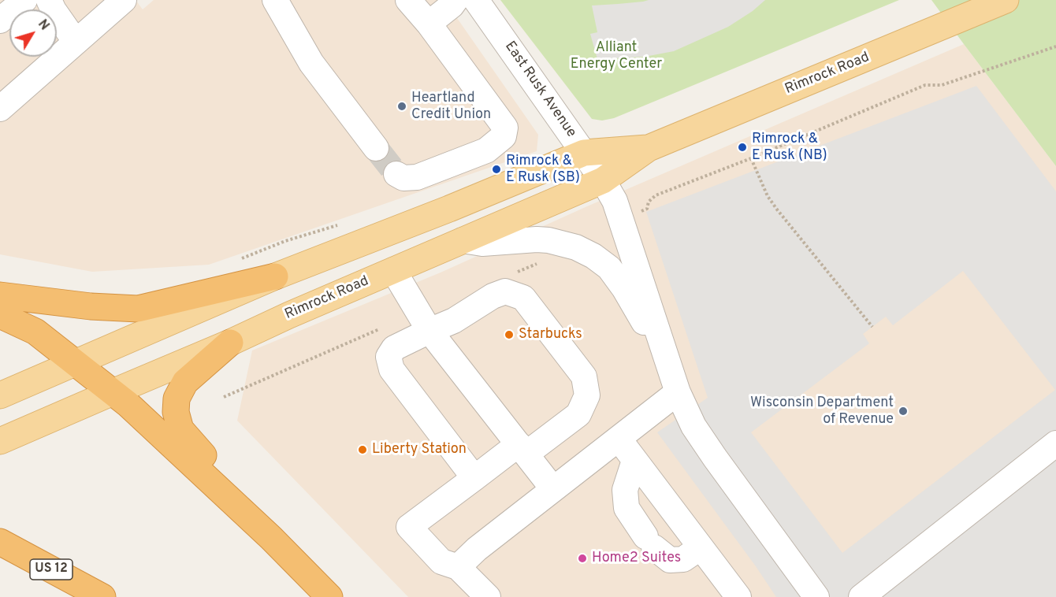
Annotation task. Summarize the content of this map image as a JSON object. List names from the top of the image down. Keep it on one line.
{"streets":{"highway":["US 12"],"main road":["Rimrock Road"],"street":["East Rusk Avenue"]},"crossings":[["Rimrock Road","East Rusk Avenue"]],"parks":["Alliant Energy Center"],"places":["Heartland Credit Union","Rimrock & E Rusk (NB)","Rimrock & E Rusk (SB)","Starbucks","Wisconsin Department of Revenue","Liberty Station","Home2 Suites"],"north":"top right"}
